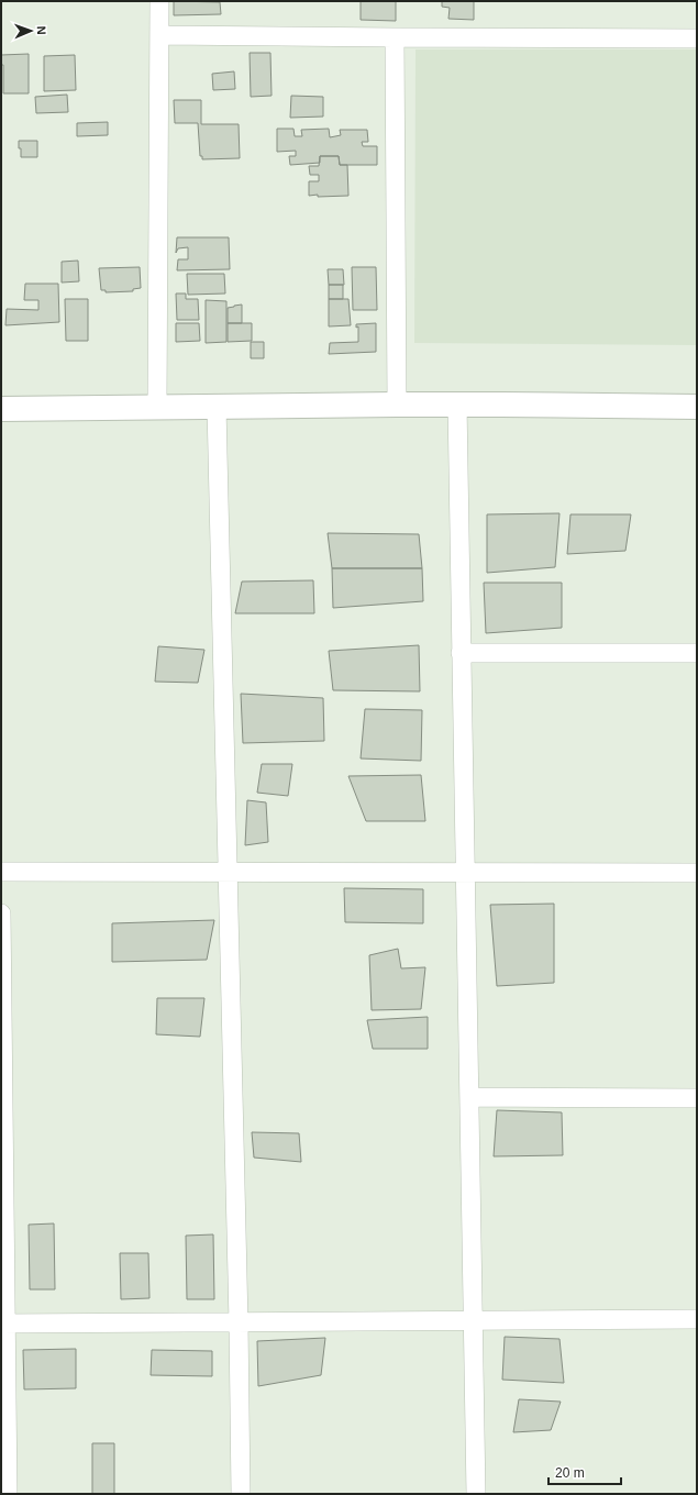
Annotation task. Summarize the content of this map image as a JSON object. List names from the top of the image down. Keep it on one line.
{"scale_bar":"20 m","north":"right"}
